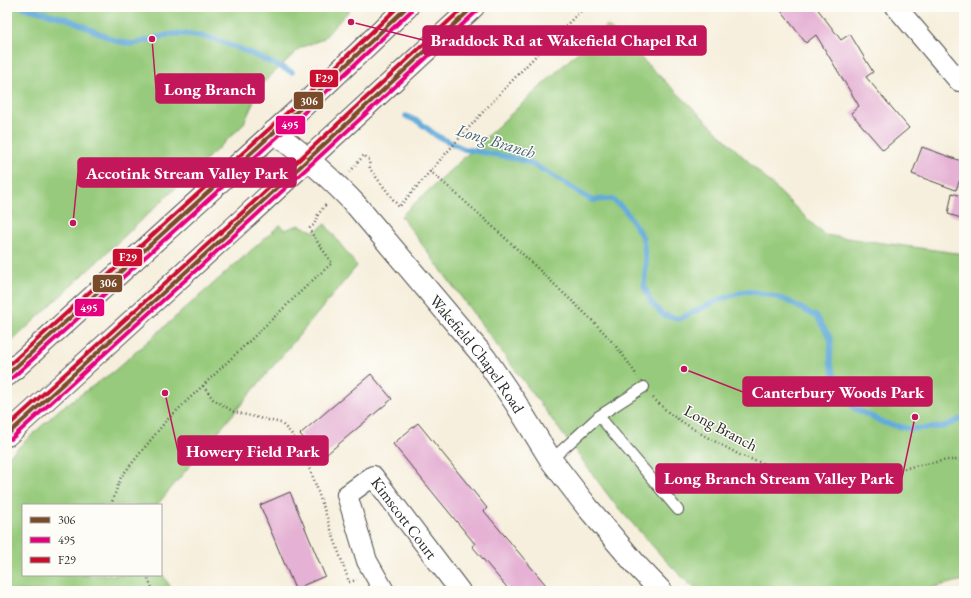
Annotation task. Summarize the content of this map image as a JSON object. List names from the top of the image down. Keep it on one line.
{"streets":{"main road":["Wakefield Chapel Road"],"street":["Kimscott Court"],"path":["Long Branch"]},"water":["Long Branch"],"places":["Braddock Rd at Wakefield Chapel Rd","Long Branch","Accotink Stream Valley Park","Canterbury Woods Park","Howery Field Park","Long Branch Stream Valley Park"],"lines":["transit line 306","transit line F29","transit line 495"],"legend":["306","495","F29"]}
